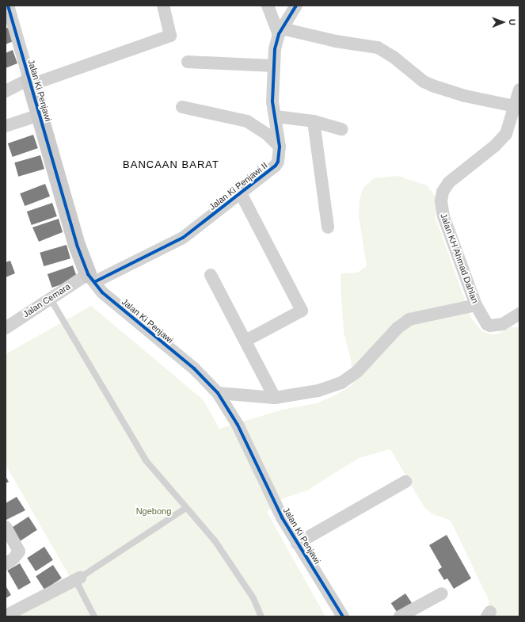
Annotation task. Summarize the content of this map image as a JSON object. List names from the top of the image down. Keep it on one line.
{"streets":{"street":["Jalan Ki Penjawi","Jalan Ki Penjawi II","Jalan KH Ahmad Dahlan","Jalan Cemara"]},"crossings":[["Jalan Ki Penjawi","Jalan Ki Penjawi II"],["Jalan Ki Penjawi","Jalan Cemara"],["Jalan Ki Penjawi II","Jalan Cemara"]],"districts":["BANCAAN BARAT"],"parks":["Ngebong"],"north":"right"}
